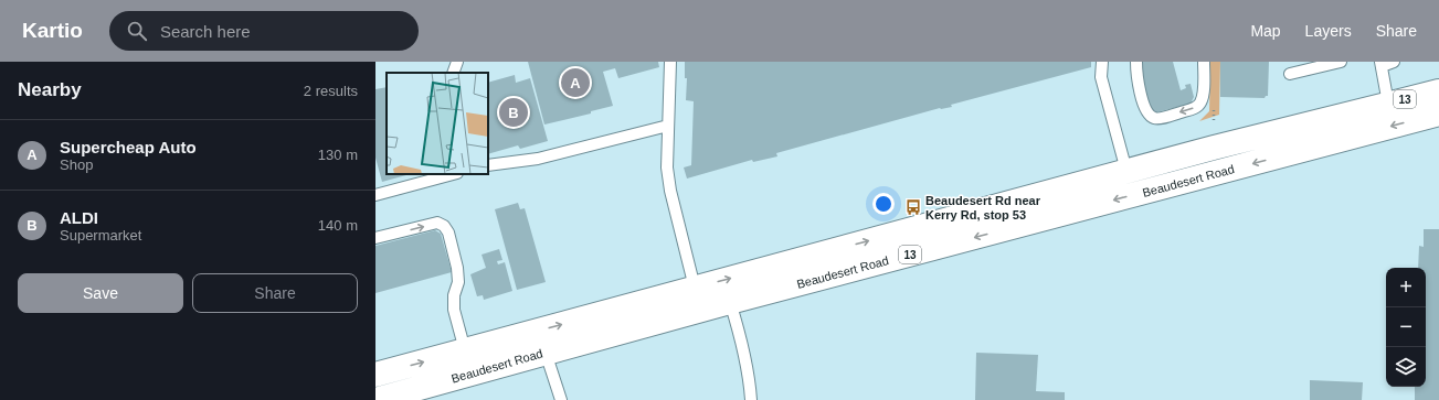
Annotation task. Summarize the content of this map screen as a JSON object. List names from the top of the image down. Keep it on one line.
{"streets":{"highway":["13","Beaudesert Road"]},"places":{"bus stop":["Beaudesert Rd near Kerry Rd, stop 53"]},"page":{"header":"Kartio","search":"Search here","nav":["Map","Layers","Share"],"heading":["Nearby","2 results"],"pins":["A","B"],"list":[{"mark":"A","name":"Supercheap Auto","note":"Shop","value":"130 m"},{"mark":"B","name":"ALDI","note":"Supermarket","value":"140 m"}],"buttons":["Save","Share"],"map_buttons":["+","−"]}}
